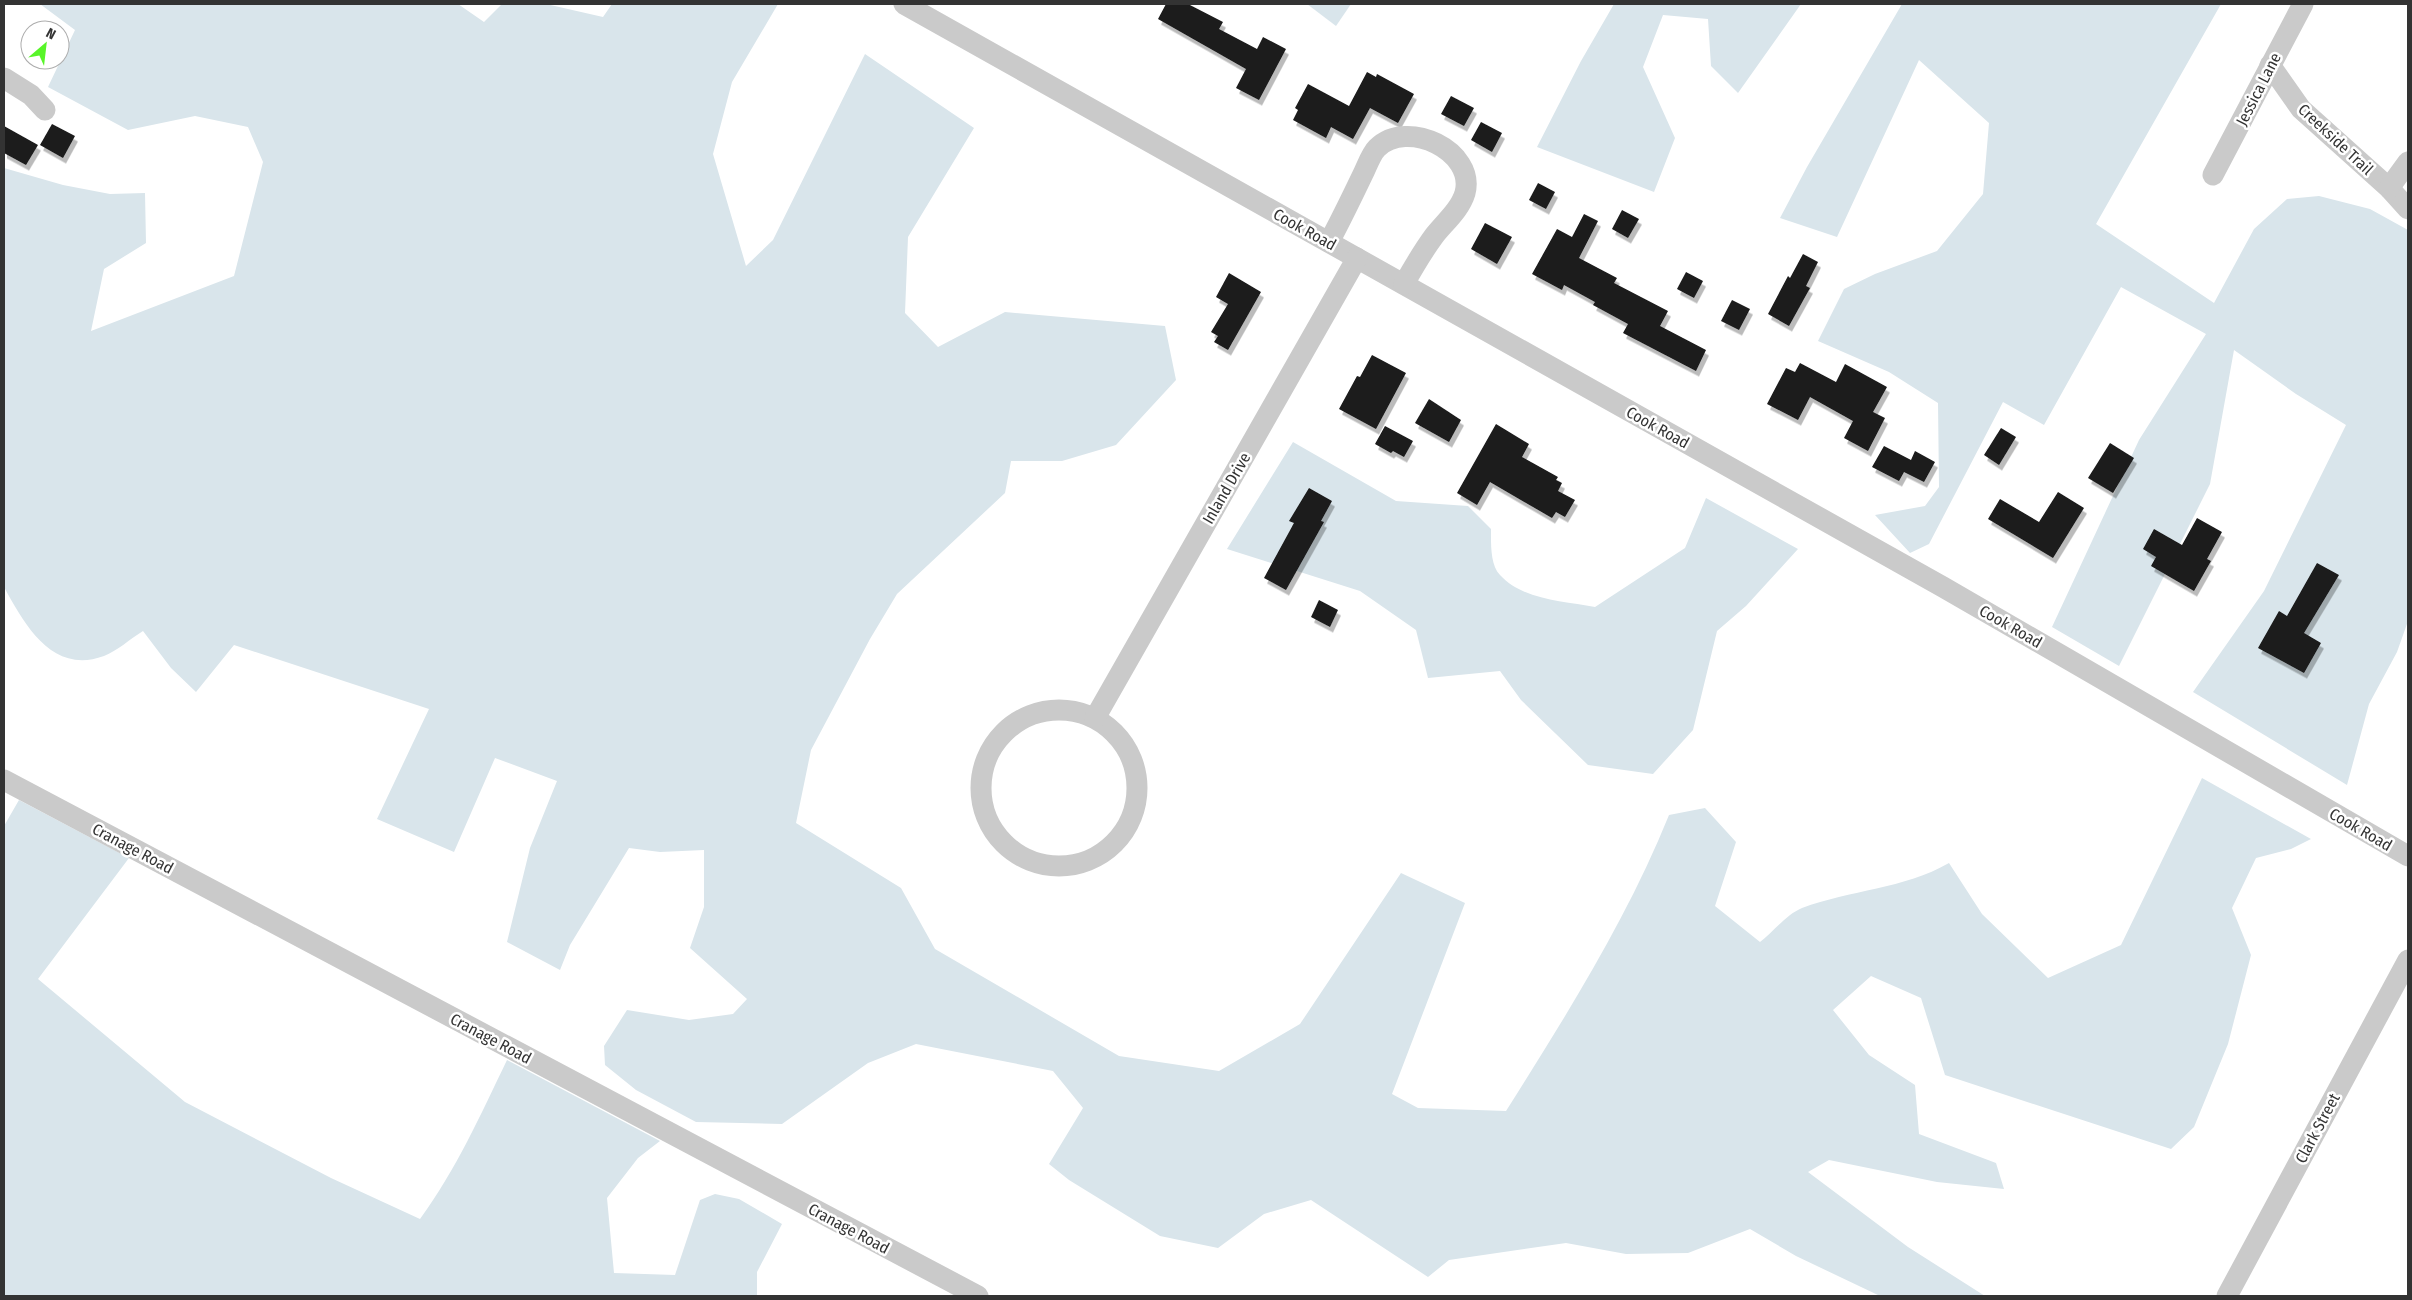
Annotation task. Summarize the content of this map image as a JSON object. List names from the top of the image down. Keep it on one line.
{"streets":{"street":["Jessica Lane","Creekside Trail","Cook Road","Inland Drive","Cranage Road","Clark Street"]},"crossings":[["Jessica Lane","Creekside Trail"],["Cook Road","Inland Drive"]],"north":"top right"}
